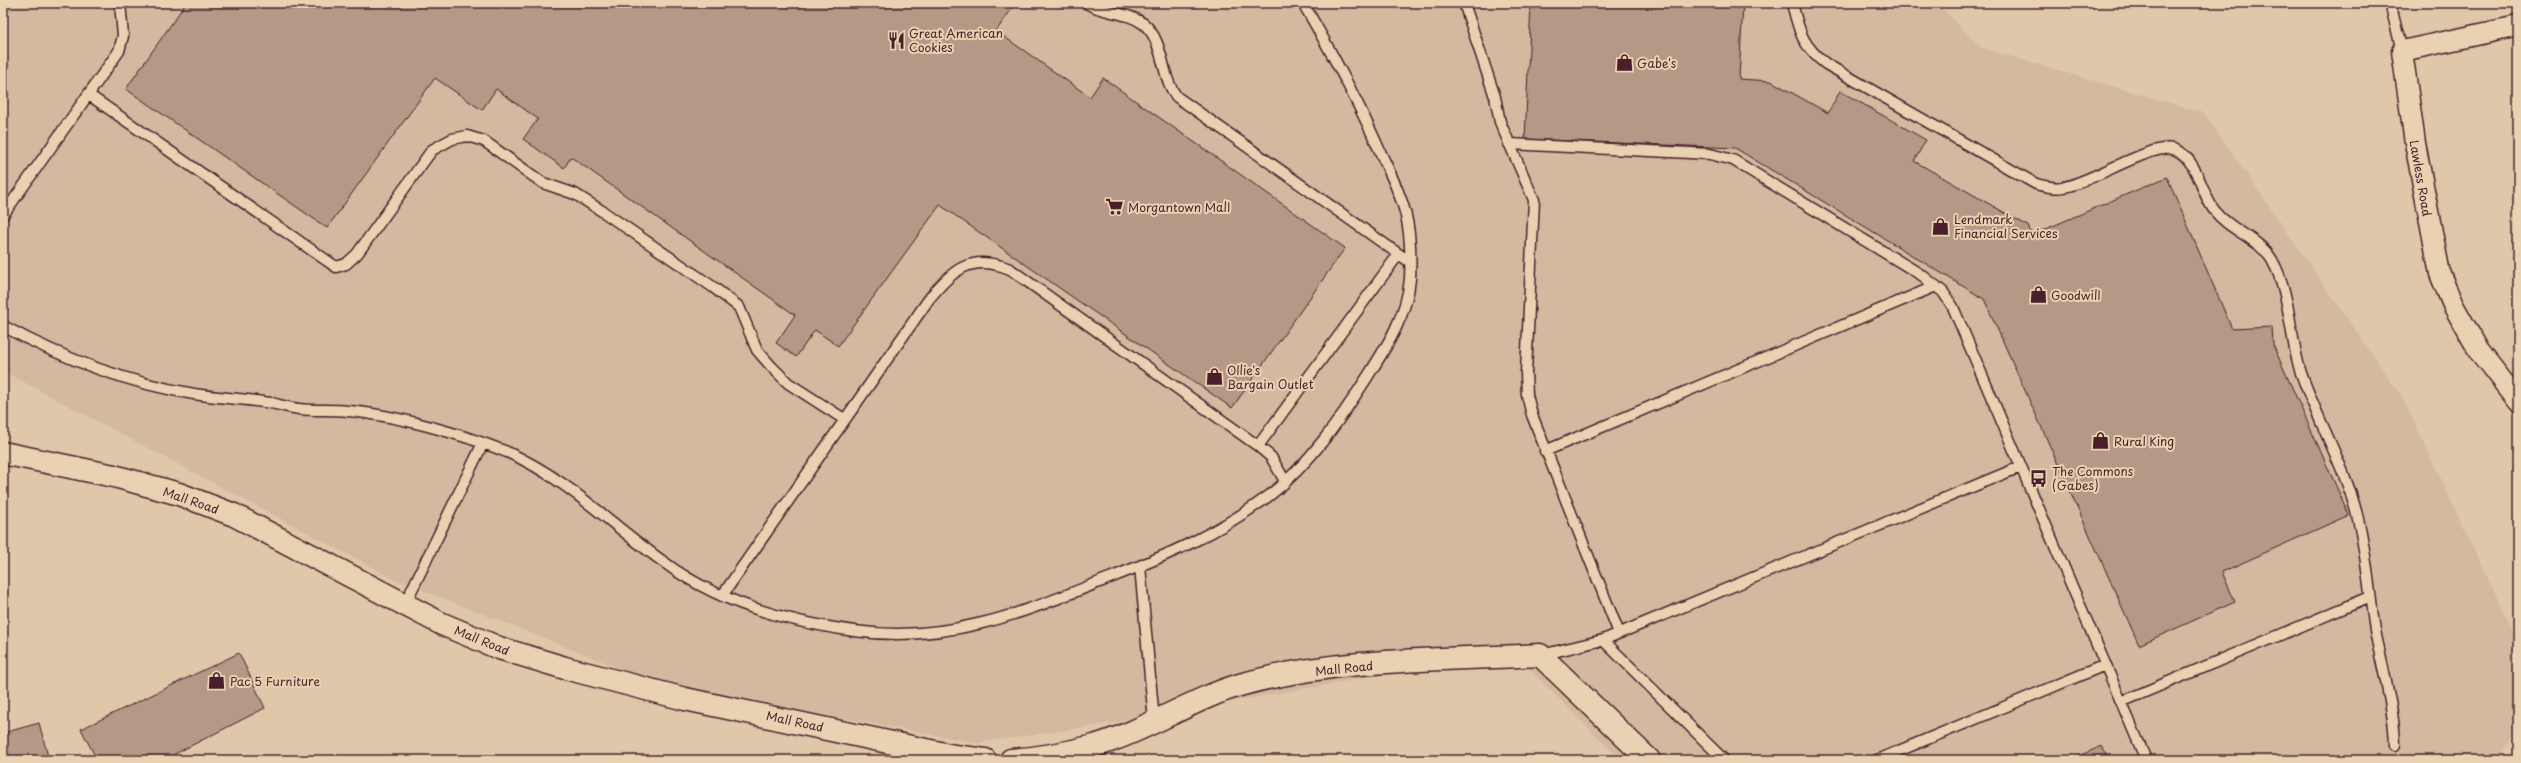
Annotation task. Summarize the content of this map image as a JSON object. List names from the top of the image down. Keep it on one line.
{"streets":{"street":["Lawless Road","Mall Road"]},"places":{"restaurant":["Great American Cookies"],"shop":["Gabe's","Lendmark Financial Services","Goodwill","Ollie's Bargain Outlet","Rural King","Pac 5 Furniture"],"supermarket":["Morgantown Mall"],"bus stop":["The Commons (Gabes)"]}}
